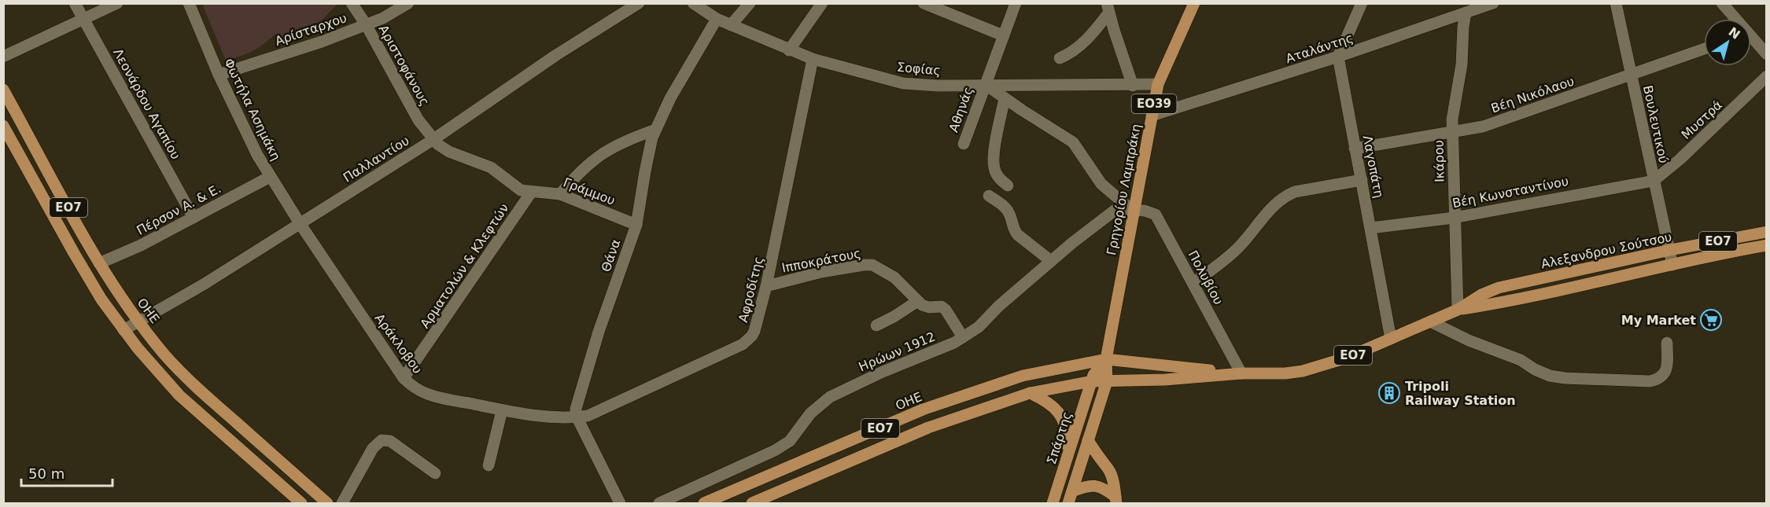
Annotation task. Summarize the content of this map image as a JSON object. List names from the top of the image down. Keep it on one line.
{"streets":{"main road":["ΕΟ39","Γρηγορίου Λαμπράκη","ΕΟ7","Αλεξανδρου Σούτσου","ΟΗΕ","Σπάρτης"],"street":["Αρίσταρχου","Αταλάντης","Αριστοφάνους","Σοφίας","Βέη Νικόλαου","Λεονάρδου Αγαπίου","Φωτήλα Ασημάκη","Αθηνάς","Μυστρά","Βουλευτικού","Παλλαντίου","Ικάρου","Λαγοπάτη","Γράμμου","Βέη Κωνσταντίνου","Πέρσον Α. & Ε.","Θάνα","Ιπποκράτους","Αρματολών & Κλεφτών","Πολυβίου","Αφροδίτης","Αράκλοβου","Ηρώων 1912"]},"crossings":[["Αρίσταρχου","Αριστοφάνους"],["Αρίσταρχου","Φωτήλα Ασημάκη"],["Αταλάντης","Ικάρου"],["Αταλάντης","Λαγοπάτη"],["Αταλάντης","Γρηγορίου Λαμπράκη"],["Αριστοφάνους","Παλλαντίου"],["Αριστοφάνους","Γράμμου"],["Σοφίας","Αθηνάς"],["Σοφίας","Γρηγορίου Λαμπράκη"],["Σοφίας","Θάνα"],["Σοφίας","Αφροδίτης"],["Βέη Νικόλαου","Βουλευτικού"],["Βέη Νικόλαου","Ικάρου"],["Βέη Νικόλαου","Λαγοπάτη"],["Λεονάρδου Αγαπίου","Πέρσον Α. & Ε."],["ΕΟ39","Γρηγορίου Λαμπράκη"],["ΕΟ39","ΕΟ7"],["ΕΟ39","Αλεξανδρου Σούτσου"],["ΕΟ39","ΟΗΕ"],["ΕΟ39","Σπάρτης"],["Φωτήλα Ασημάκη","Παλλαντίου"],["Φωτήλα Ασημάκη","Πέρσον Α. & Ε."],["Φωτήλα Ασημάκη","Αράκλοβου"],["Μυστρά","Βουλευτικού"],["Μυστρά","Βέη Κωνσταντίνου"],["Βουλευτικού","Βέη Κωνσταντίνου"],["Βουλευτικού","Αλεξανδρου Σούτσου"],["Παλλαντίου","Γράμμου"],["Παλλαντίου","ΕΟ7"],["Παλλαντίου","ΟΗΕ"],["Παλλαντίου","Αράκλοβου"],["Ικάρου","Βέη Κωνσταντίνου"],["Ικάρου","Αλεξανδρου Σούτσου"],["Λαγοπάτη","Βέη Κωνσταντίνου"],["Λαγοπάτη","Αλεξανδρου Σούτσου"],["Γρηγορίου Λαμπράκη","Αλεξανδρου Σούτσου"],["Γρηγορίου Λαμπράκη","Πολυβίου"],["Γρηγορίου Λαμπράκη","ΟΗΕ"],["Γρηγορίου Λαμπράκη","Ηρώων 1912"],["Γράμμου","Θάνα"],["Γράμμου","Αρματολών & Κλεφτών"],["ΕΟ7","Αλεξανδρου Σούτσου"],["ΕΟ7","Σπάρτης"],["Πέρσον Α. & Ε.","ΟΗΕ"],["Αλεξανδρου Σούτσου","Πολυβίου"],["Αλεξανδρου Σούτσου","ΟΗΕ"],["Θάνα","Αφροδίτης"],["Θάνα","Αράκλοβου"],["Ιπποκράτους","Αφροδίτης"],["Αρματολών & Κλεφτών","Αράκλοβου"],["Πολυβίου","Ηρώων 1912"],["Αφροδίτης","Αράκλοβου"]],"places":{"supermarket":["My Market"],"building":["Tripoli Railway Station"]},"scale_bar":"50 m","north":"top right"}
